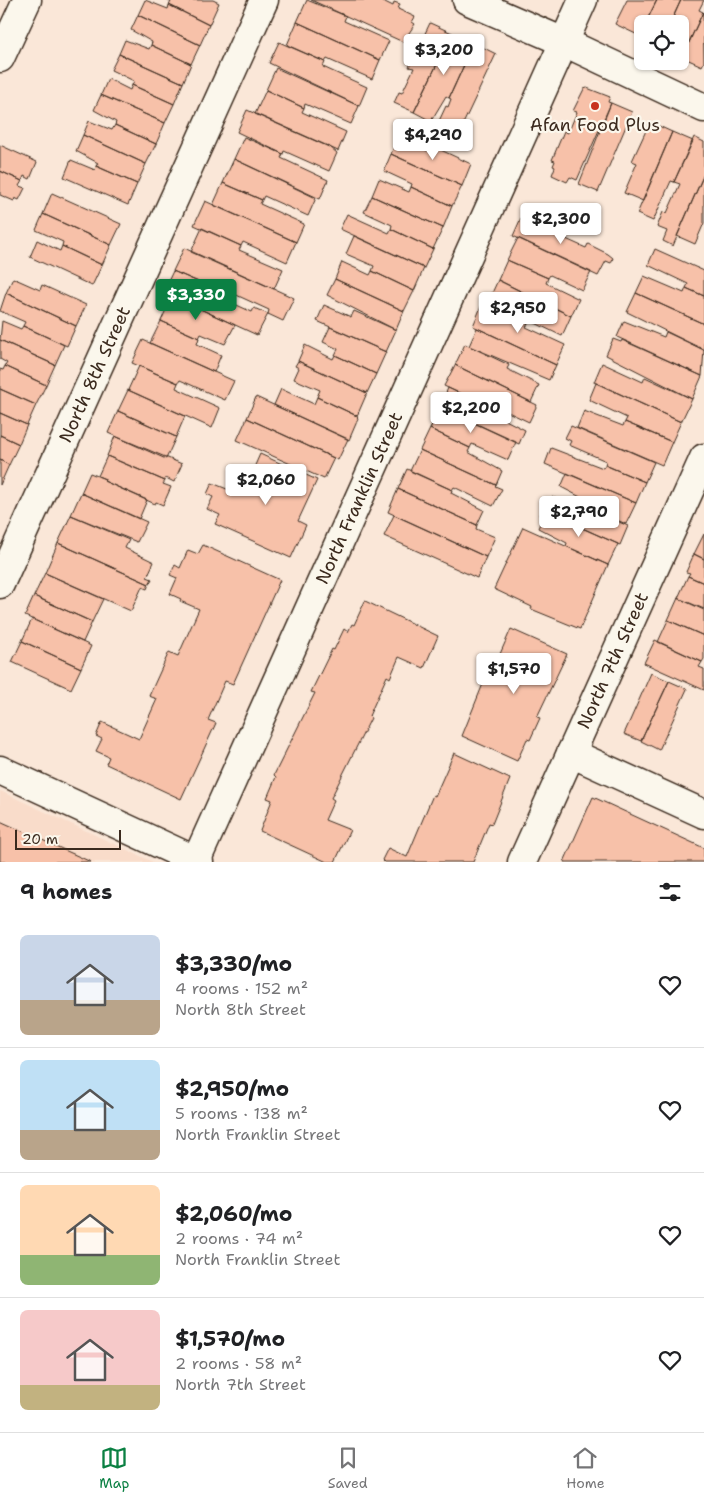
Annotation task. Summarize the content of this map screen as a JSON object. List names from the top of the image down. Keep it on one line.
{"streets":{"street":["North 8th Street","North Franklin Street","North 7th Street"]},"places":["Afan Food Plus"],"scale_bar":"20 m","page":{"price":["$3,200","$4,290","$2,300","$3,330","$2,950","$2,200","$2,060","$2,790","$1,570"],"scale":"20 m","heading":"9 homes","list":[{"name":"$3,330/mo","note":"4 rooms · 152 m² · North 8th Street"},{"name":"$2,950/mo","note":"5 rooms · 138 m² · North Franklin Street"},{"name":"$2,060/mo","note":"2 rooms · 74 m² · North Franklin Street"},{"name":"$1,570/mo","note":"2 rooms · 58 m² · North 7th Street"}],"tabs":["Map","Saved","Home"]}}
